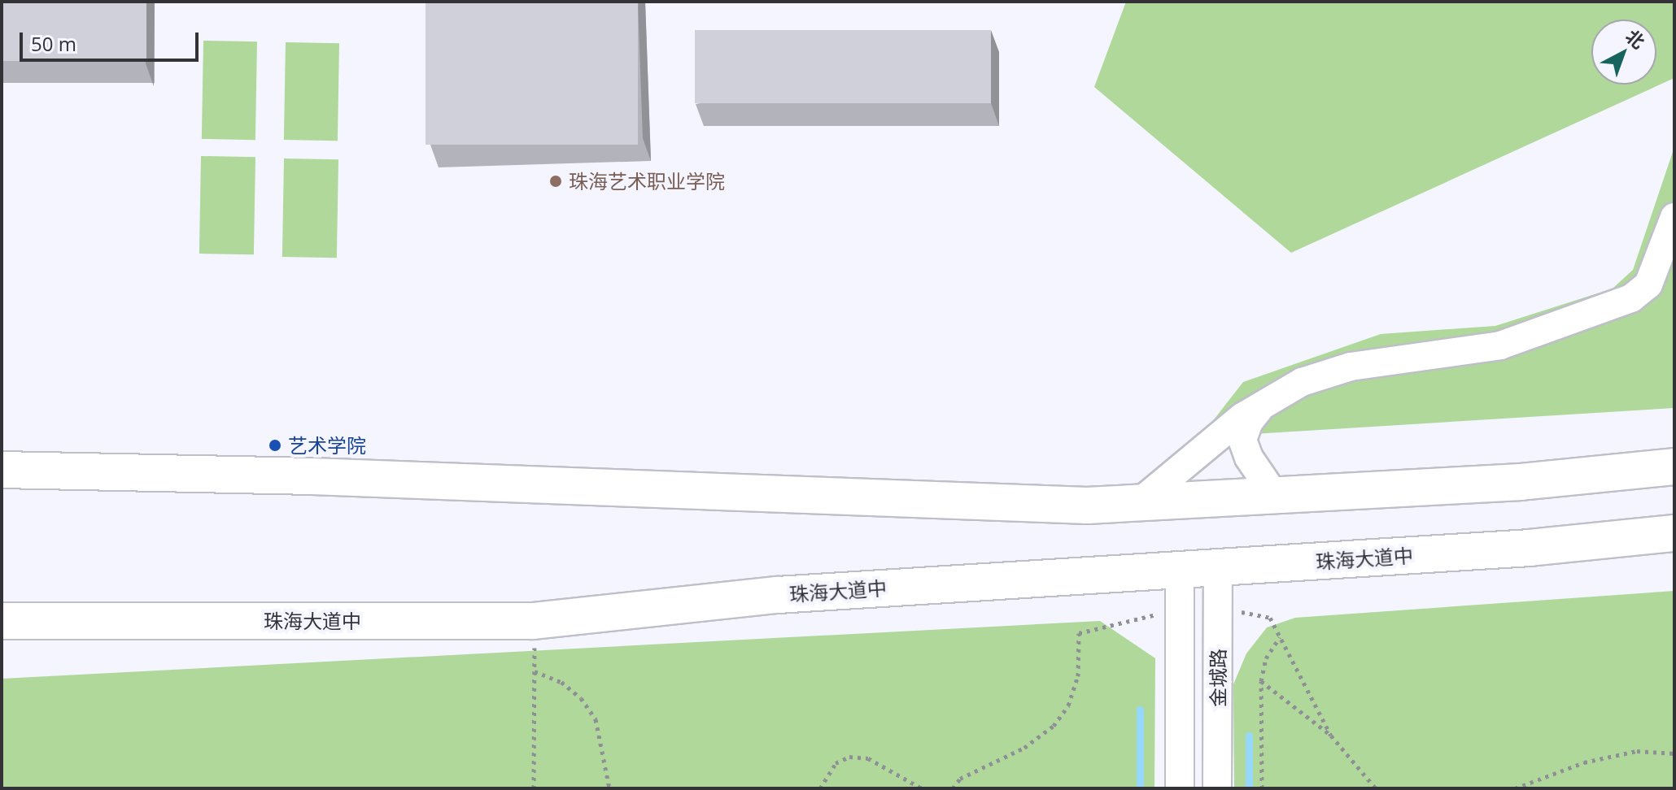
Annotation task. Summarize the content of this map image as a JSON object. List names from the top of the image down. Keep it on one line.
{"streets":{"highway":["珠海大道中"],"street":["金城路"]},"crossings":[["珠海大道中","金城路"]],"places":["珠海艺术职业学院","艺术学院"],"scale_bar":"50 m","north":"top right"}
